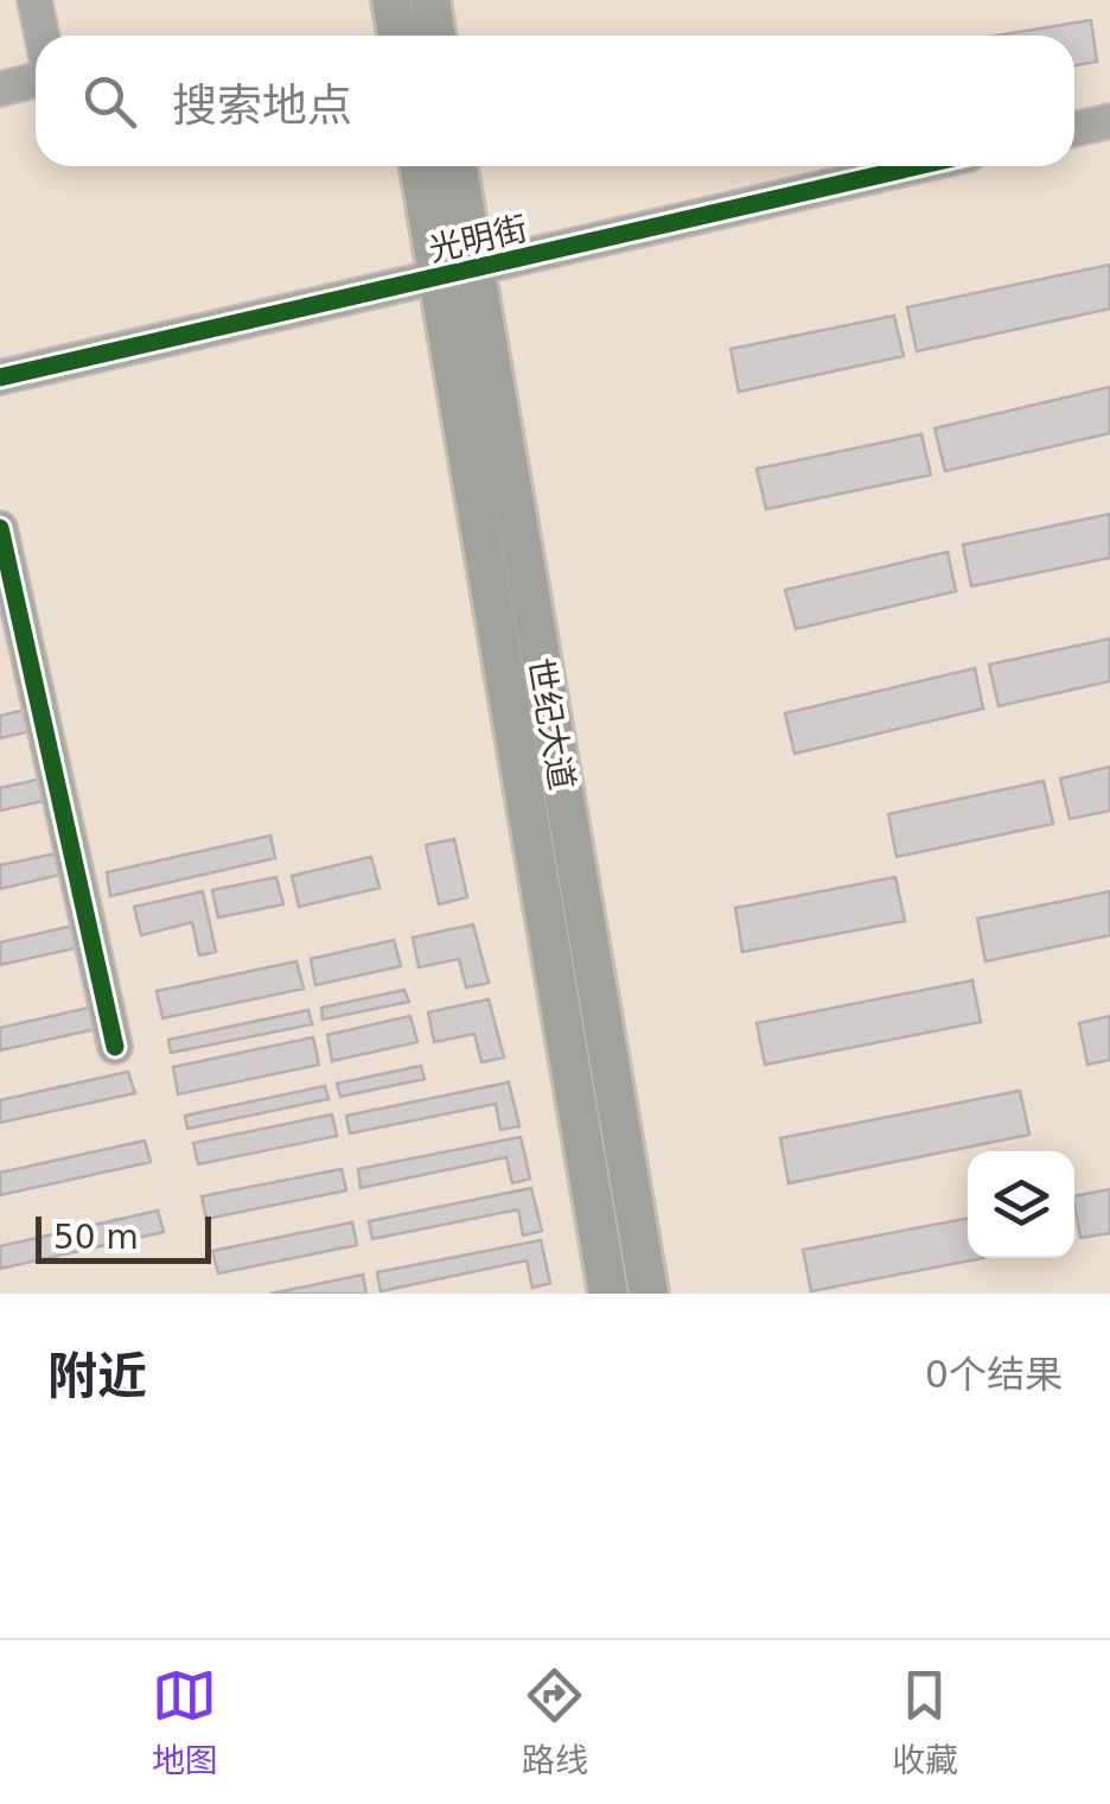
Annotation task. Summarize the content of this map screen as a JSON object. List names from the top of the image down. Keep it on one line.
{"streets":{"main road":["世纪大道"],"street":["光明街"]},"crossings":[["光明街","世纪大道"]],"scale_bar":"50 m","page":{"search":"搜索地点","scale":"50 m","heading":["附近","0个结果"],"nav":["地图","路线","收藏"]}}
